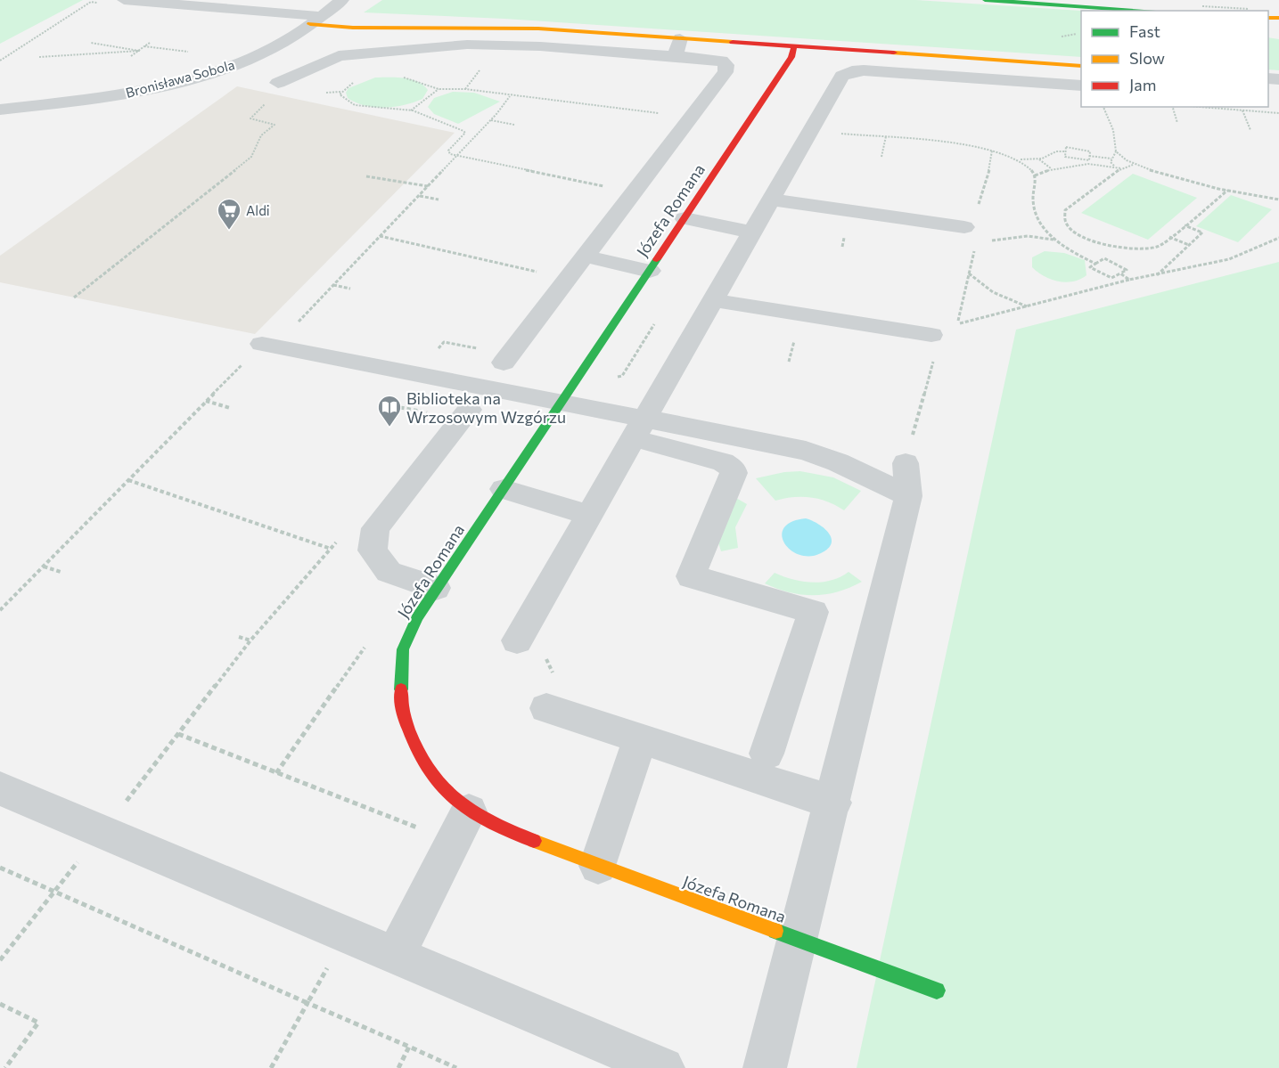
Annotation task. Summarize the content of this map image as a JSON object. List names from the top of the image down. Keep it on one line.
{"streets":{"street":["Bronisława Sobola","Józefa Romana"]},"places":{"supermarket":["Aldi"],"library":["Biblioteka na Wrzosowym Wzgórzu"]},"legend":["Fast","Slow","Jam"]}
